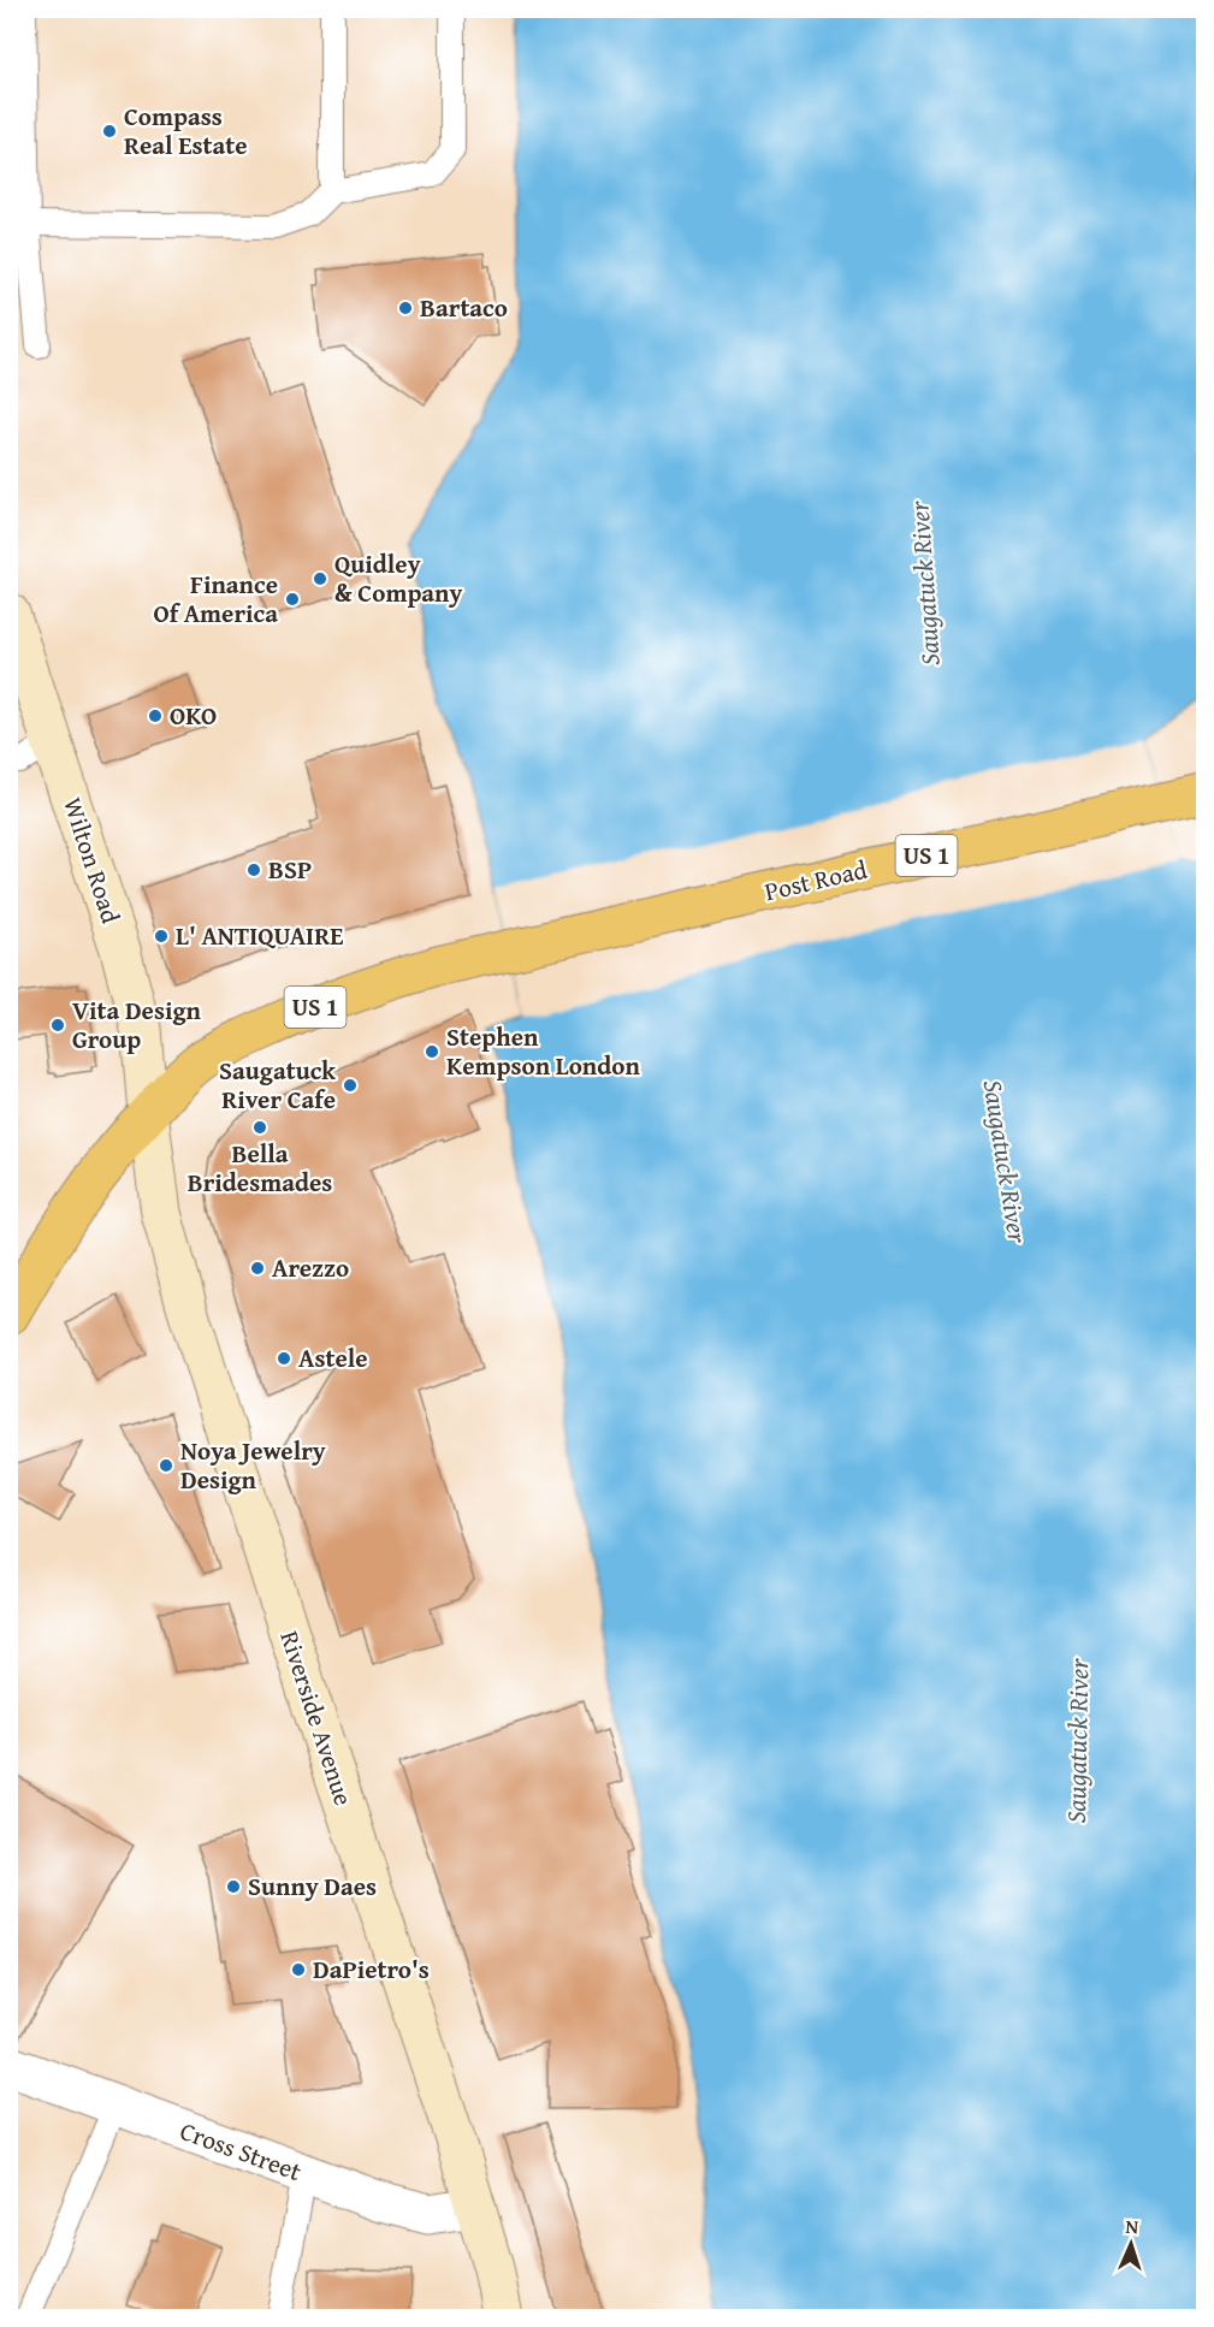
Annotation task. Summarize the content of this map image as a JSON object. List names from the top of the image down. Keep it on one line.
{"streets":{"main road":["US 1","Wilton Road","Post Road","Riverside Avenue"],"street":["Cross Street"]},"crossings":[["US 1","Wilton Road"],["US 1","Post Road"],["US 1","Riverside Avenue"],["Wilton Road","Post Road"],["Wilton Road","Riverside Avenue"],["Post Road","Riverside Avenue"],["Riverside Avenue","Cross Street"]],"water":["Saugatuck River"],"places":["Compass Real Estate","Bartaco","Quidley & Company","Finance Of America","OKO","BSP","L' ANTIQUAIRE","Vita Design Group","Stephen Kempson London","Saugatuck River Cafe","Bella Bridesmades","Arezzo","Astele","Noya Jewelry Design","Sunny Daes","DaPietro's"],"north":"top"}
